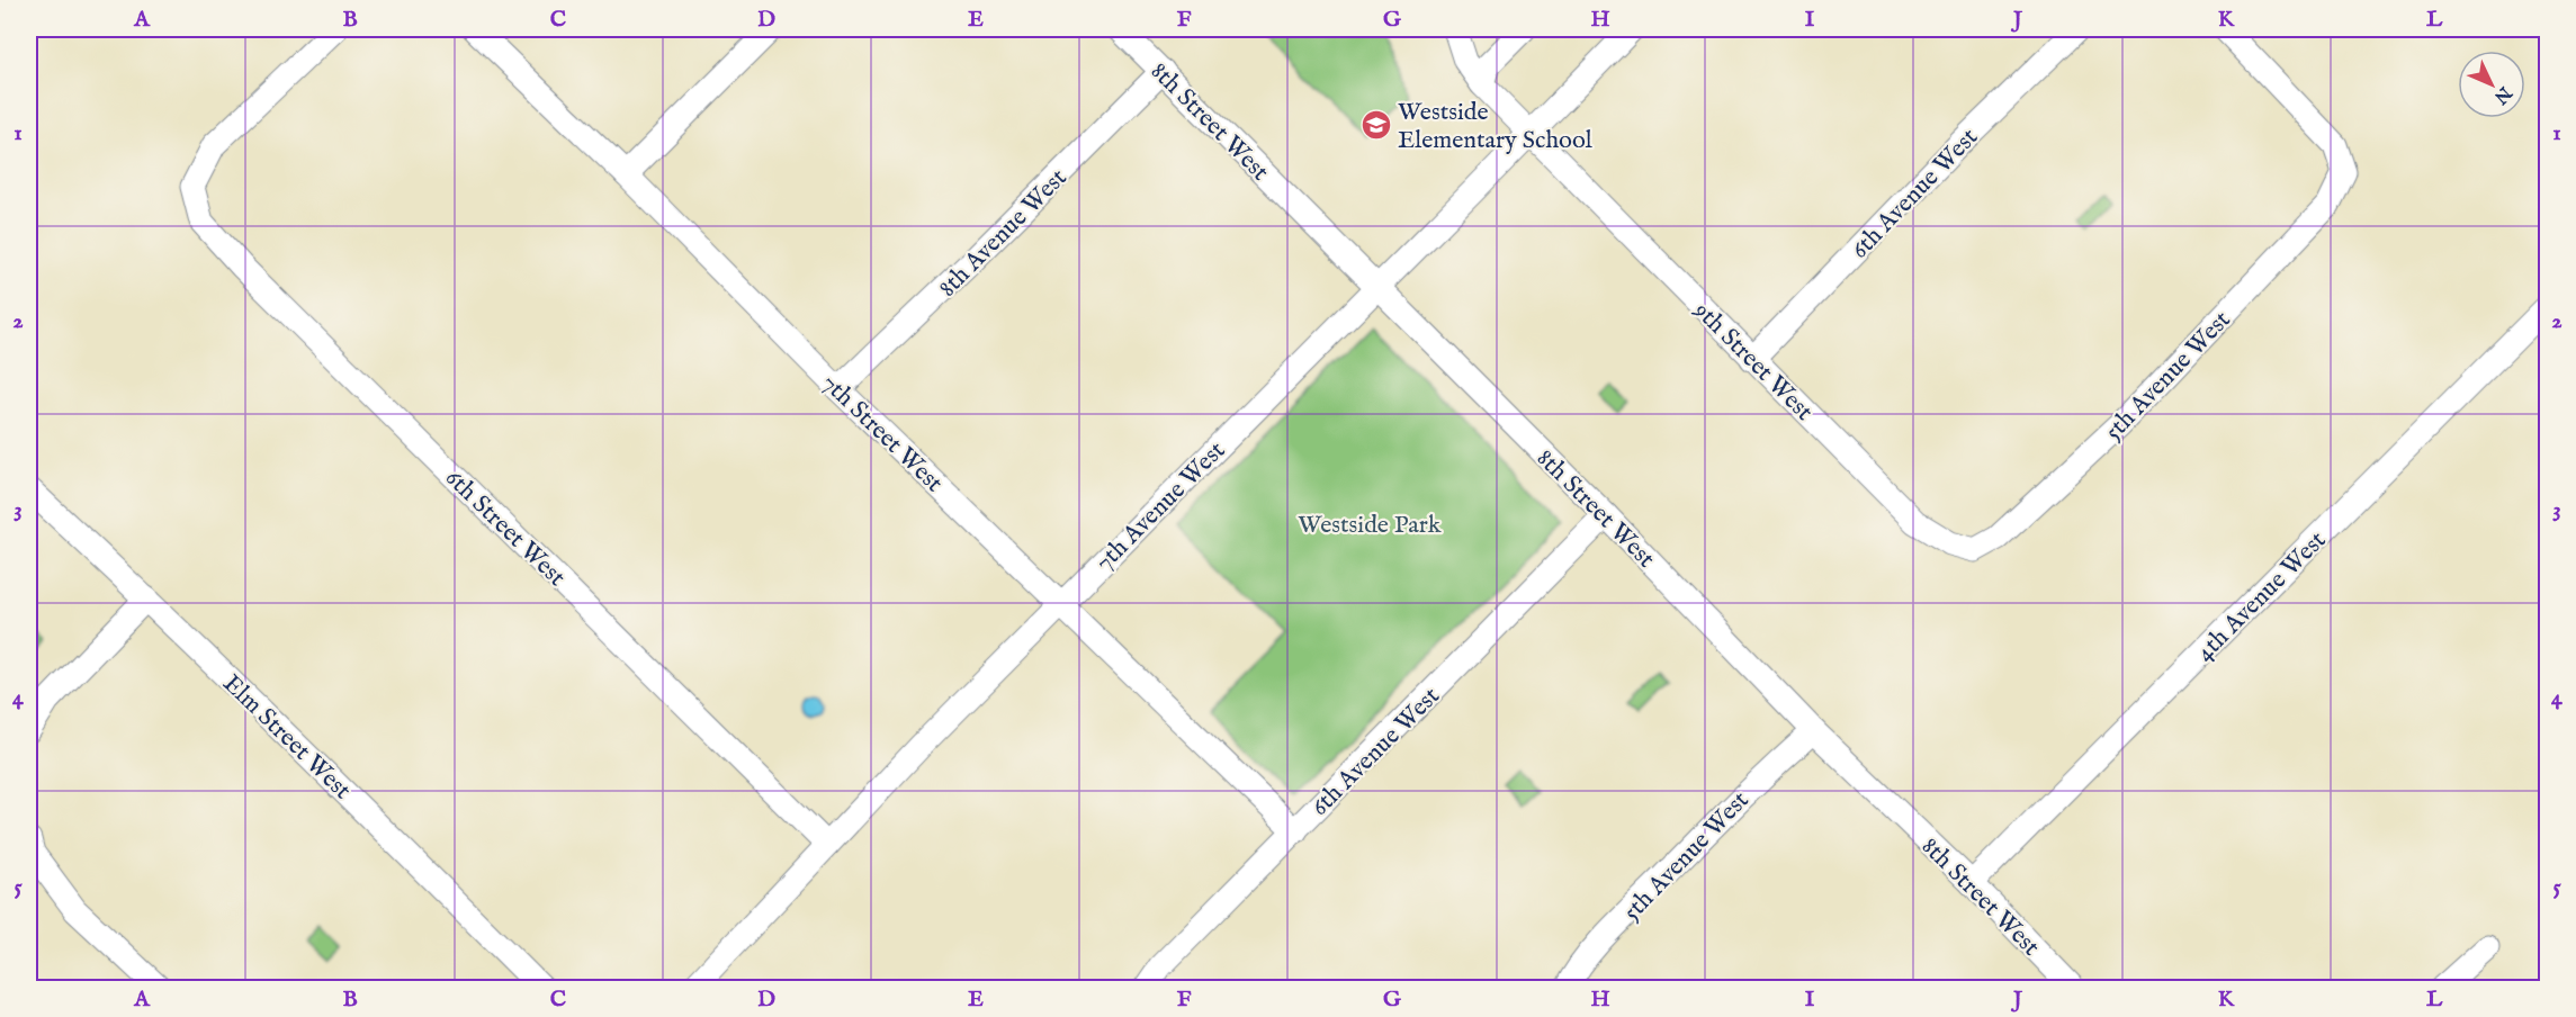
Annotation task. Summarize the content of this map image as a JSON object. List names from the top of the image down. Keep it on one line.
{"streets":{"street":["8th Street West","6th Avenue West","8th Avenue West","9th Street West","5th Avenue West","7th Street West","7th Avenue West","6th Street West","4th Avenue West","Elm Street West"]},"crossings":[["8th Street West","6th Avenue West"],["8th Street West","8th Avenue West"],["8th Street West","5th Avenue West"],["8th Street West","7th Avenue West"],["8th Street West","4th Avenue West"],["6th Avenue West","9th Street West"],["6th Avenue West","7th Street West"],["8th Avenue West","7th Street West"],["9th Street West","5th Avenue West"],["9th Street West","7th Avenue West"],["7th Street West","7th Avenue West"],["7th Avenue West","6th Street West"]],"parks":["Westside Park"],"places":{"school or university":["Westside Elementary School"]},"north":"bottom right","grid":{"columns":["A","B","C","D","E","F","G","H","I","J","K","L"],"rows":["1","2","3","4","5"]}}
